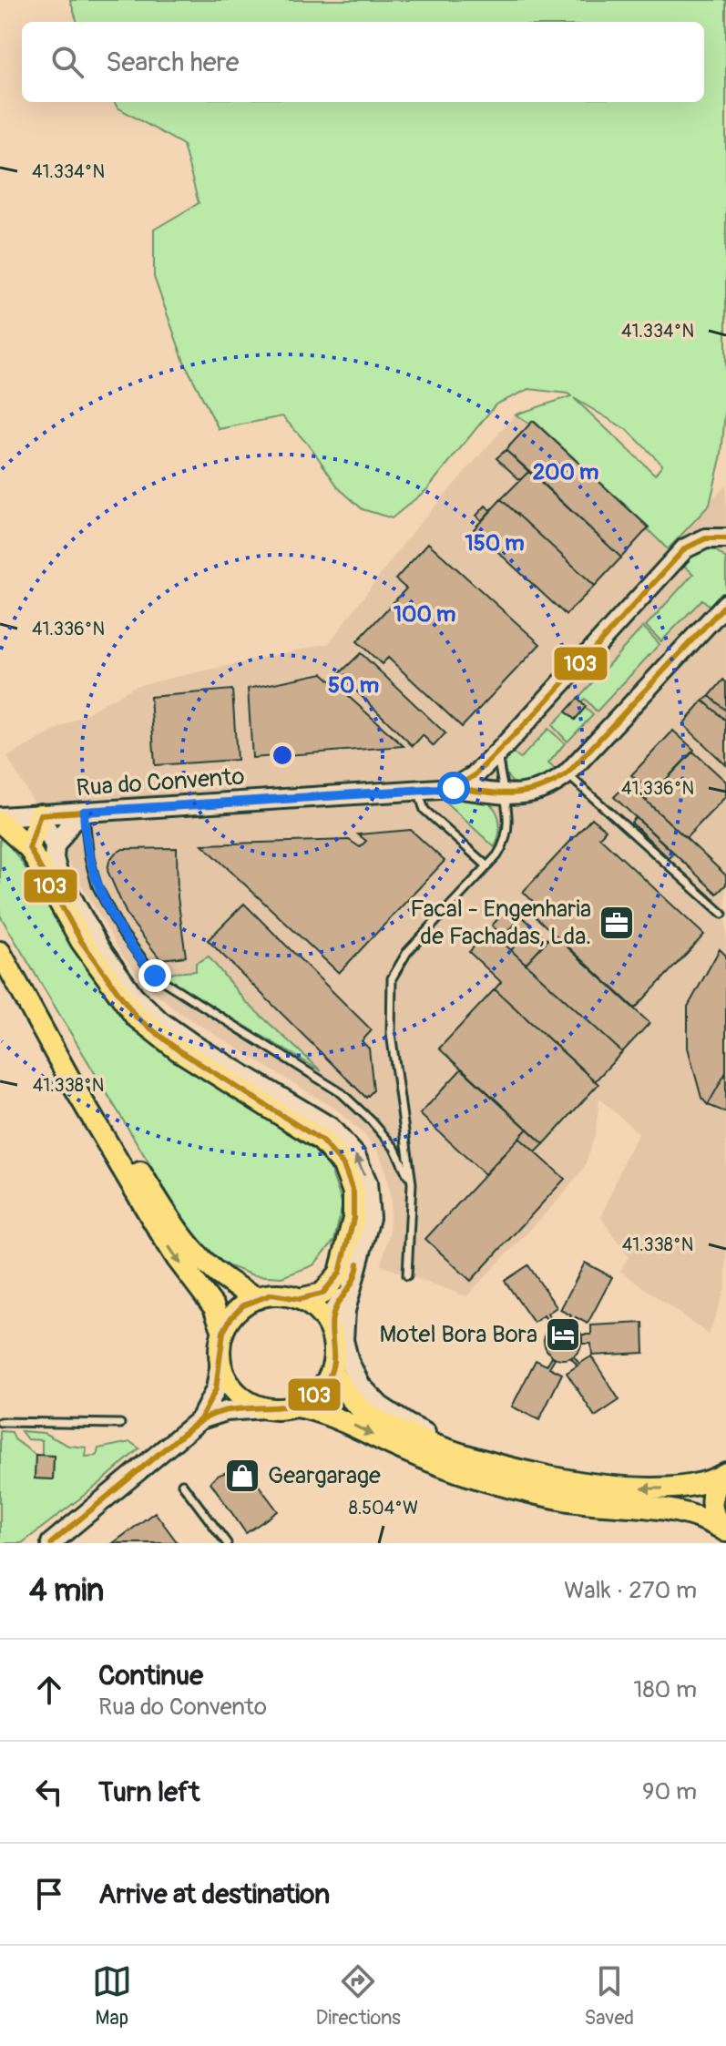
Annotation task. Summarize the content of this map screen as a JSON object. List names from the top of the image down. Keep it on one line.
{"streets":{"street":["Rua do Convento"]},"places":{"office":["Facal - Engenharia de Fachadas, Lda."],"hotel":["Motel Bora Bora"],"shop":["Geargarage"]},"lines":["transit line 103"],"page":{"search":"Search here","heading":["4 min","Walk · 270 m"],"list":[["Continue","Rua do Convento","180 m"],["Turn left","90 m"],"Arrive at destination"],"nav":["Map","Directions","Saved"]},"coordinates":["41.334°N","41.336°N","41.338°N","8.504°W"],"rings":["200 m","150 m","100 m","50 m"]}
